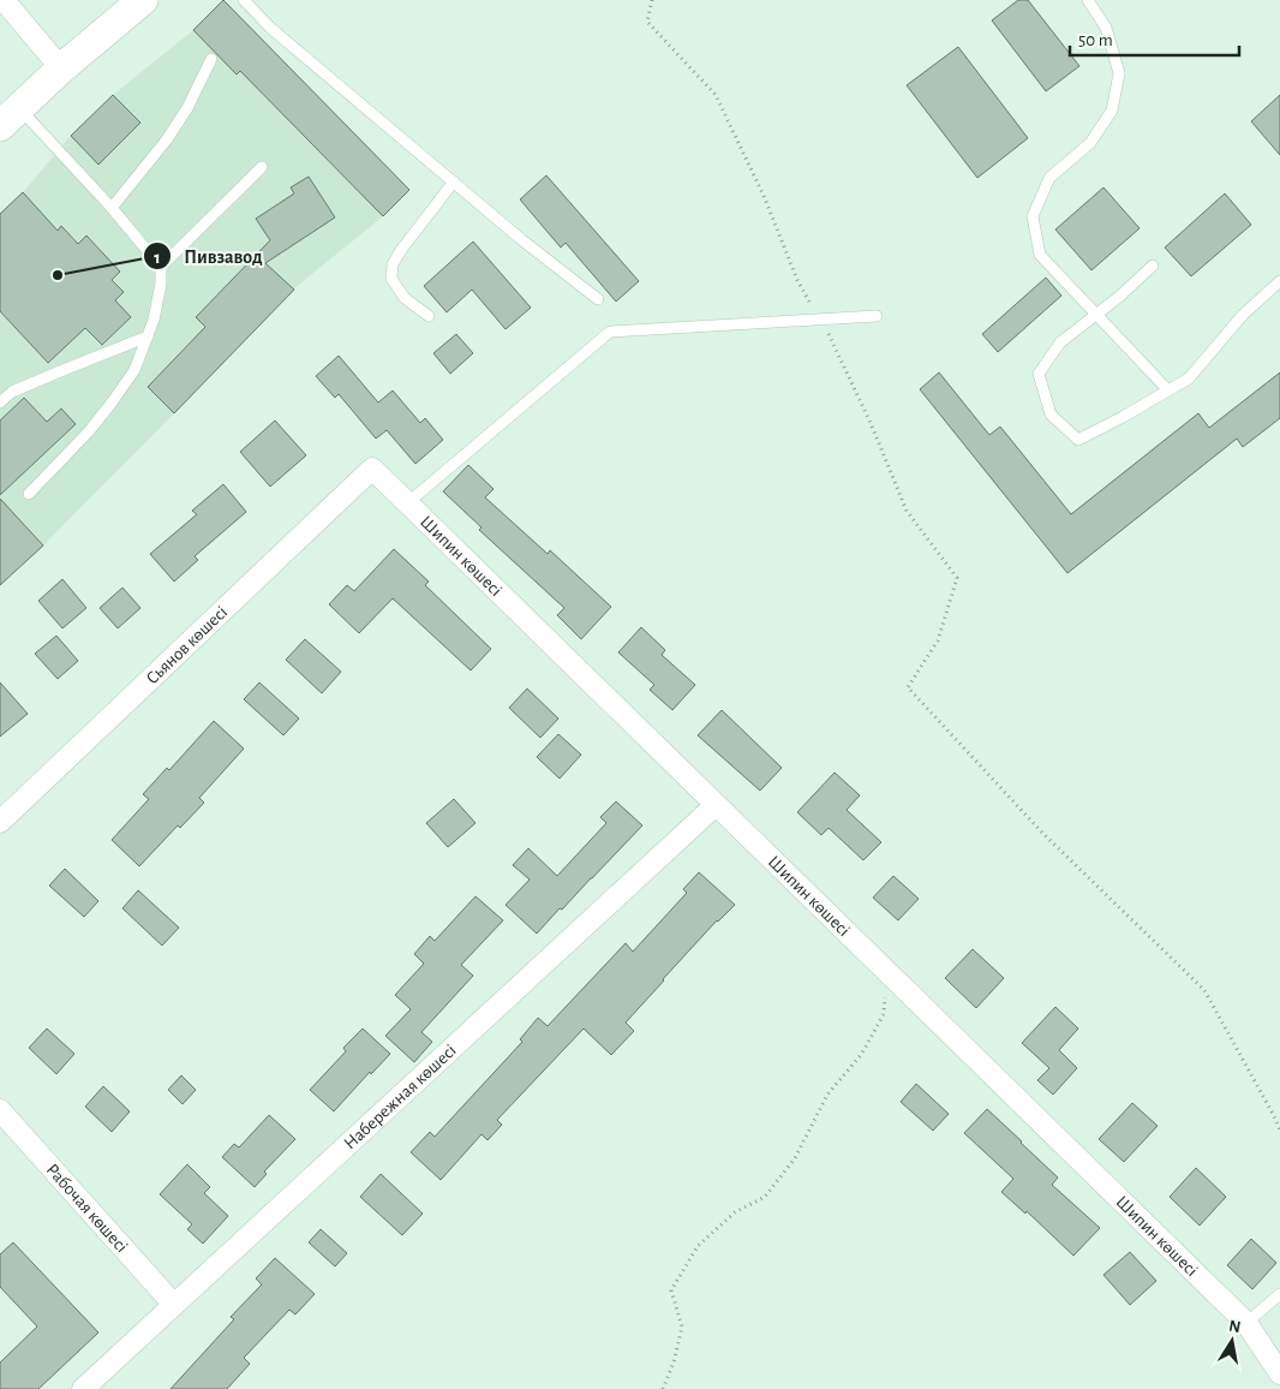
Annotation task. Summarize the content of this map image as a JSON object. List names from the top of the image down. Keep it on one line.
{"streets":{"street":["Шипин көшесі","Сьянов көшесі","Набережная көшесі","Рабочая көшесі"]},"crossings":[["Шипин көшесі","Сьянов көшесі"],["Шипин көшесі","Набережная көшесі"],["Набережная көшесі","Рабочая көшесі"]],"places":["Пивзавод"],"scale_bar":"50 m","north":"top"}
